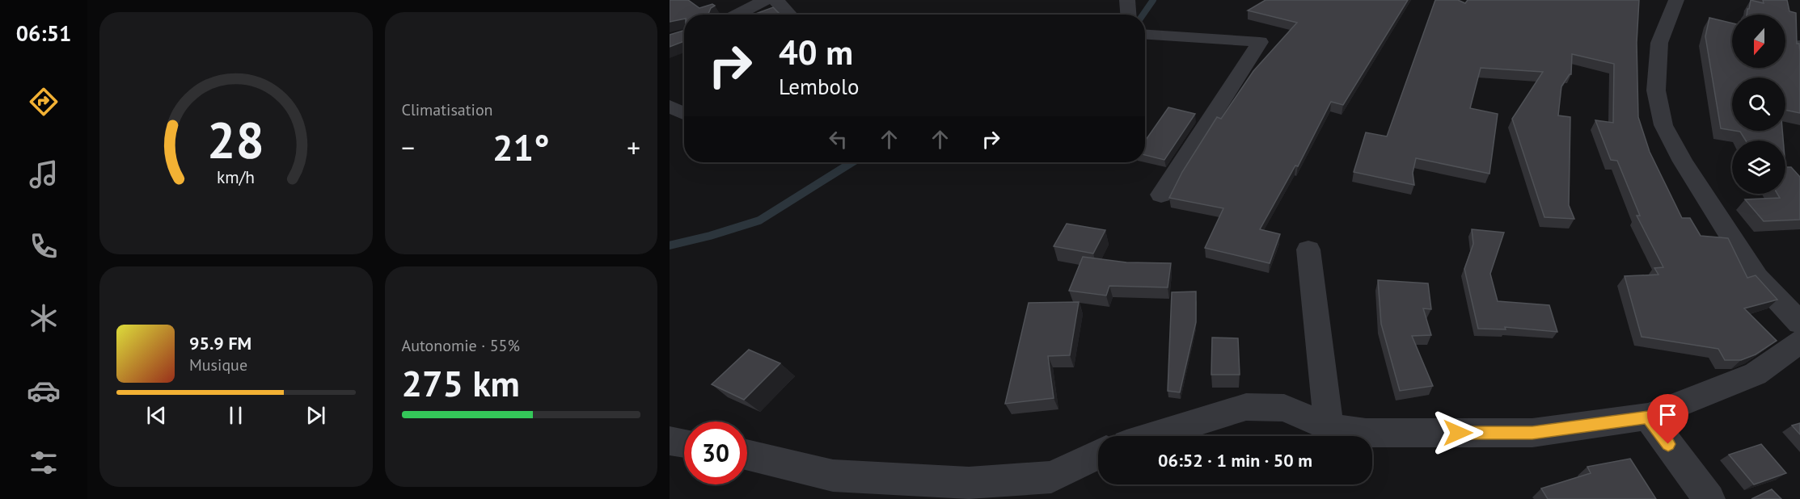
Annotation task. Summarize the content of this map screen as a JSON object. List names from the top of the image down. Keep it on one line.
{"north":"bottom","page":{"tabs":"06:51","tile":["Climatisation",["Autonomie · 55%","275 km"]],"turn":["40 m","Lembolo"],"heat":["−","21°","+"],"song":["95.9 FM","Musique"],"limit":"30","trip":"06:52 · 1 min · 50 m","gauge":["28","km/h"]}}
